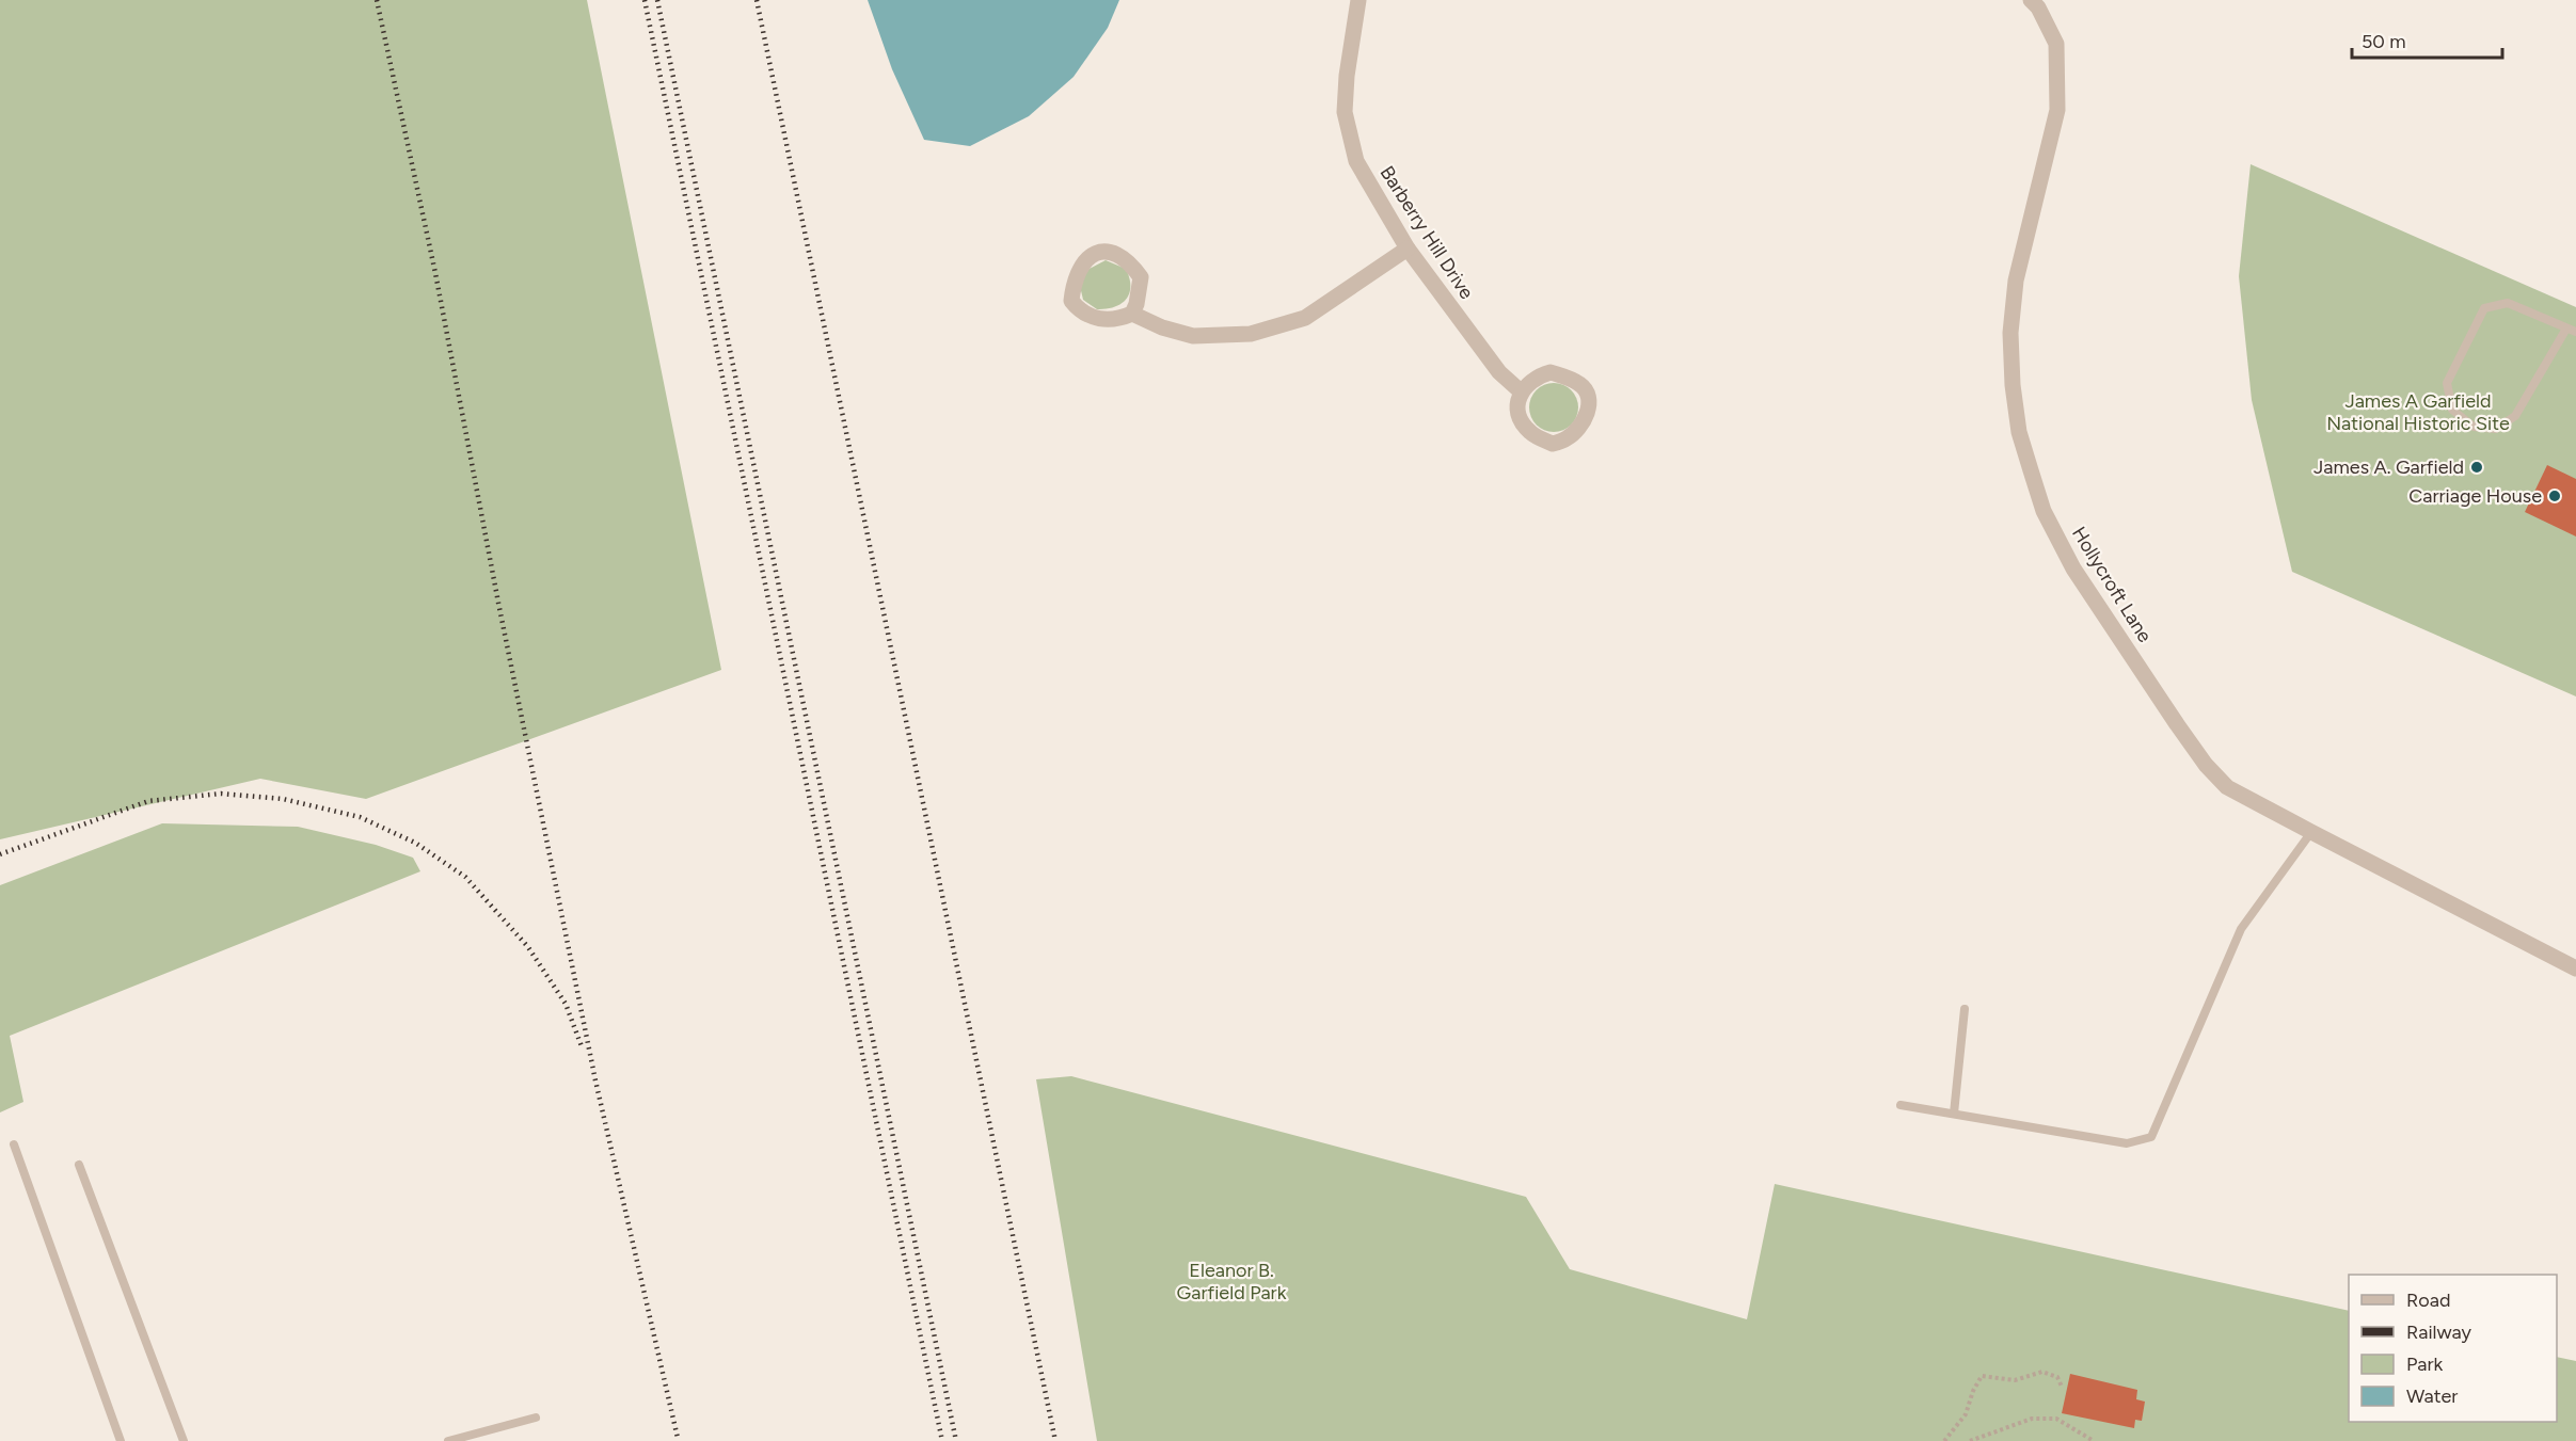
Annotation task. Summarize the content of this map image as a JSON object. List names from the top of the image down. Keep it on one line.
{"streets":{"street":["Barberry Hill Drive","Hollycroft Lane"]},"parks":["James A Garfield National Historic Site","Eleanor B. Garfield Park"],"places":["James A. Garfield","Carriage House"],"legend":["Road","Railway","Park","Water"],"scale_bar":"50 m"}
